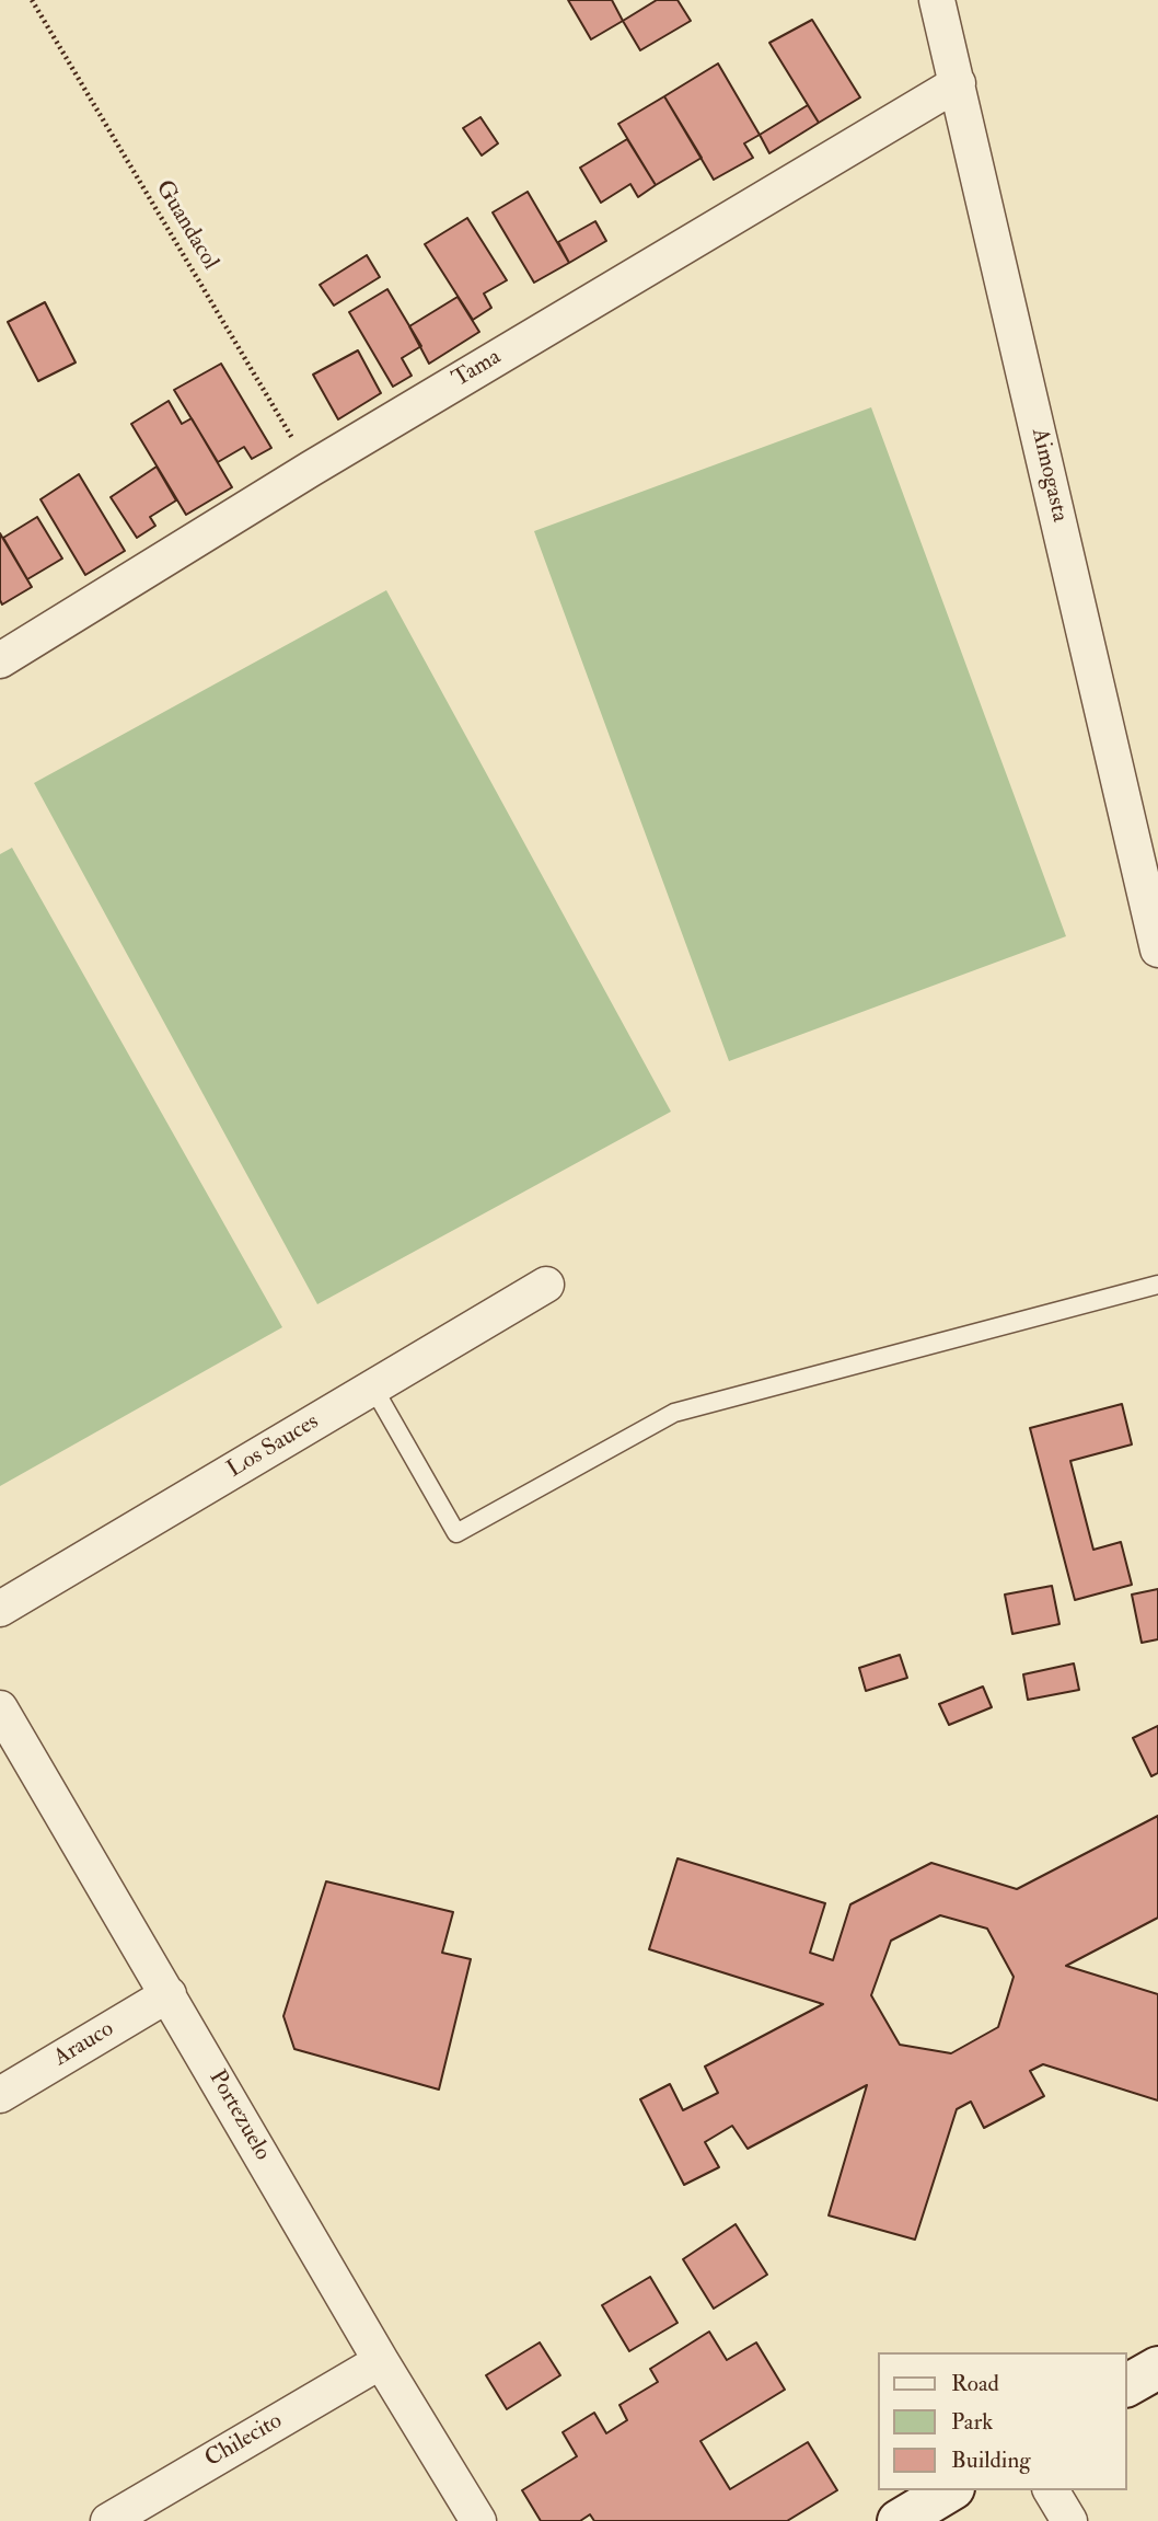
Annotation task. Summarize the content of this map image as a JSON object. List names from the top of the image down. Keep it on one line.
{"streets":{"street":["Tama","Aimogasta","Los Sauces","Arauco","Portezuelo","Chilecito"],"path":["Guandacol"]},"crossings":[["Guandacol","Tama"],["Tama","Aimogasta"],["Arauco","Portezuelo"],["Portezuelo","Chilecito"]],"legend":["Road","Park","Building"]}
